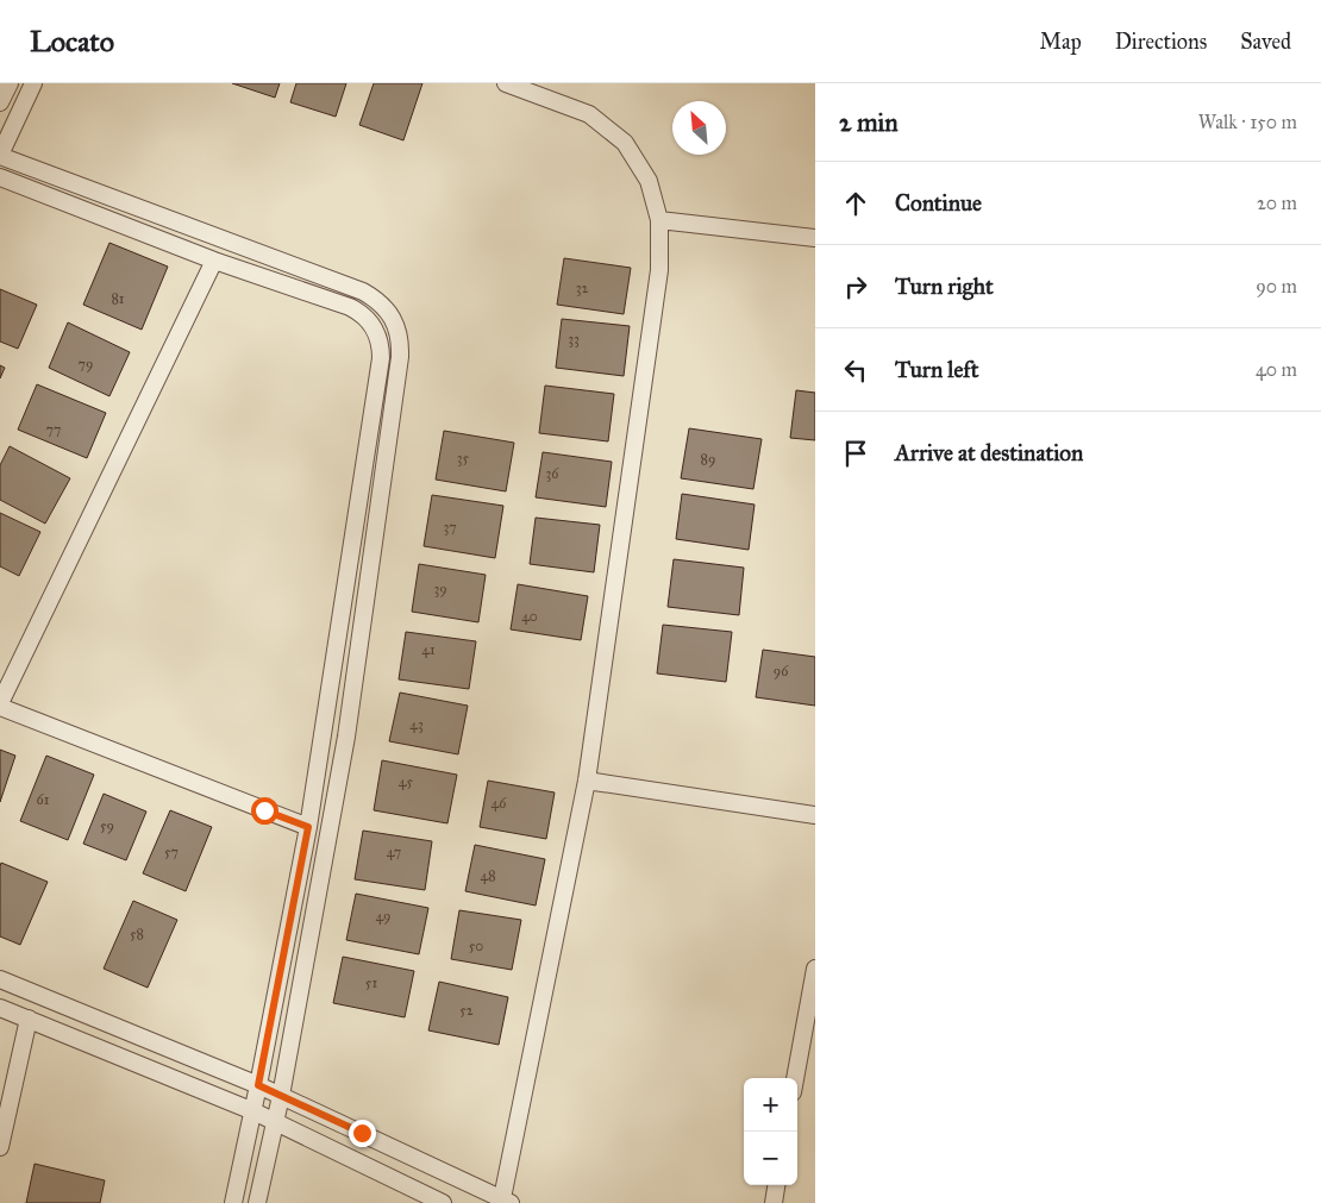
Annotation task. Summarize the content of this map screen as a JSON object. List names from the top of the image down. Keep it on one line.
{"house_numbers":["32","81","33","79","77","35","89","36","37","39","40","41","96","43","45","61","46","59","57","47","48","49","58","50","51","52"],"north":"top left","page":{"header":"Locato","nav":["Map","Directions","Saved"],"heading":["2 min","Walk · 150 m"],"list":[["Continue","20 m"],["Turn right","90 m"],["Turn left","40 m"],"Arrive at destination"],"map_buttons":["+","−"]}}
